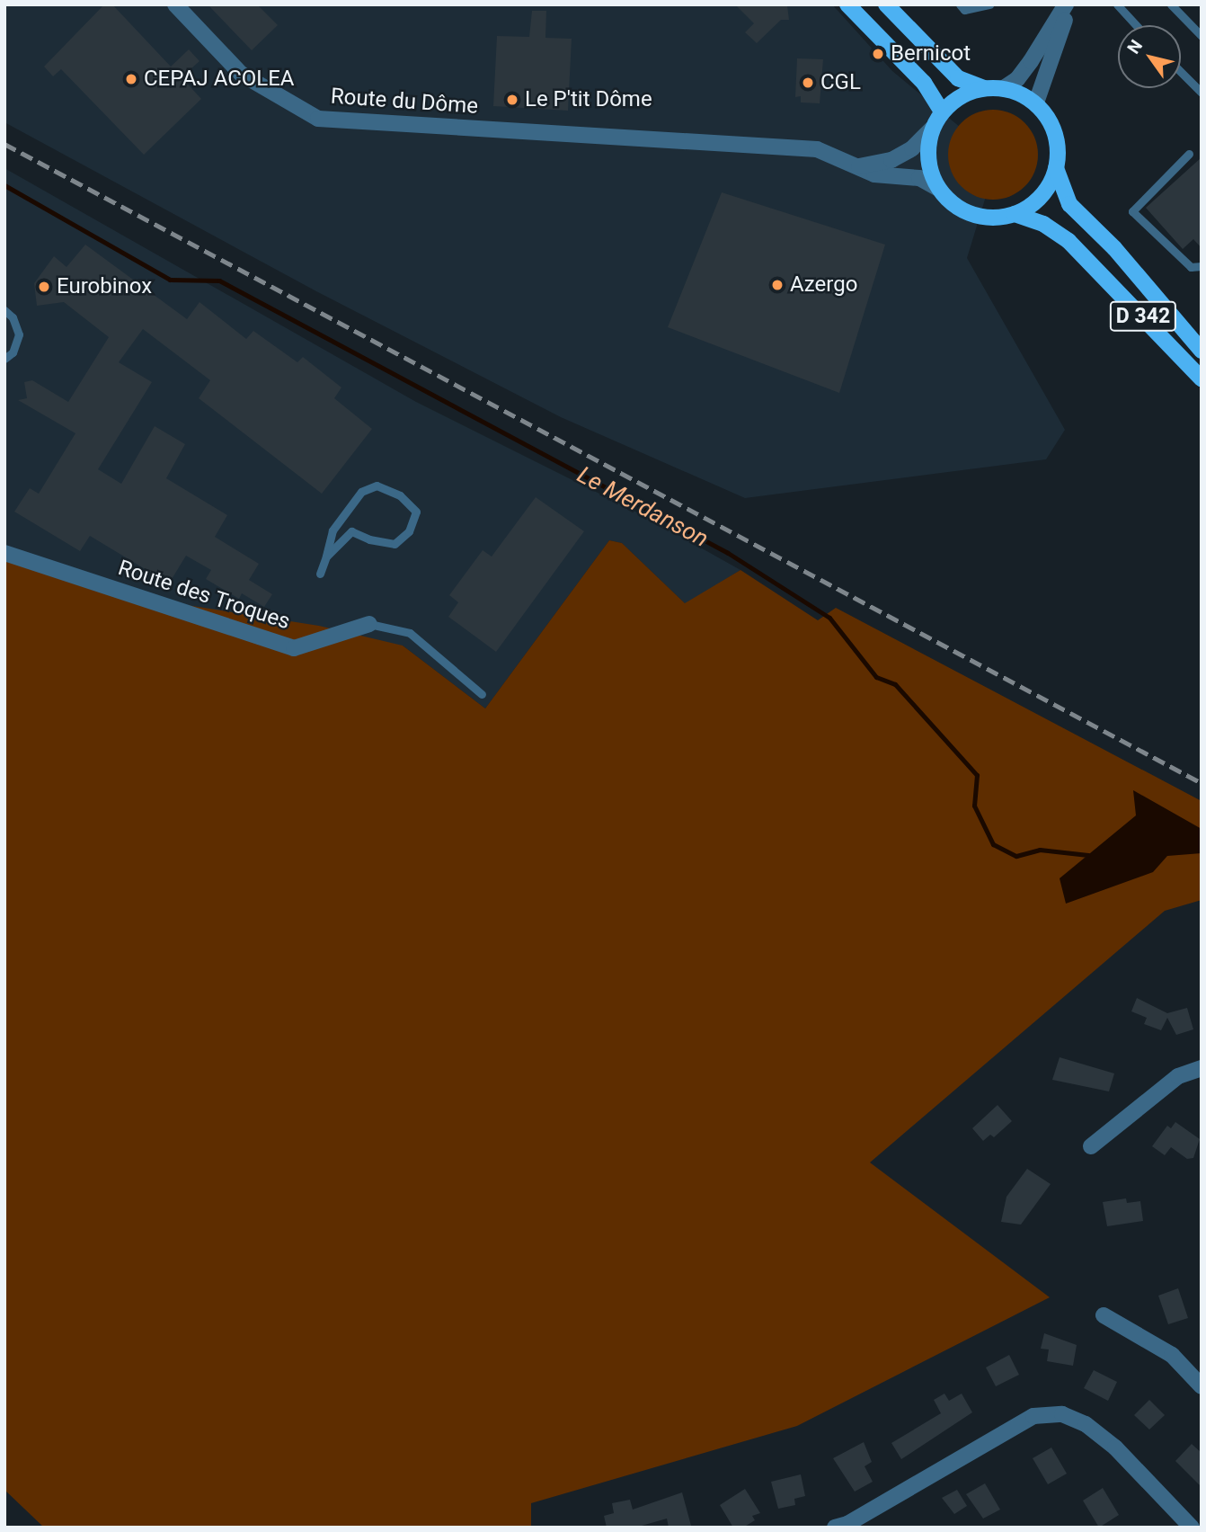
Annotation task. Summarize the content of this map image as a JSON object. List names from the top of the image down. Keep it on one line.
{"streets":{"main road":["D 342"],"street":["Route du Dôme","Route des Troques"]},"crossings":[["Route du Dôme","D 342"]],"water":["Le Merdanson"],"places":["Bernicot","CEPAJ ACOLEA","CGL","Le P'tit Dôme","Azergo","Eurobinox"],"north":"top left"}
